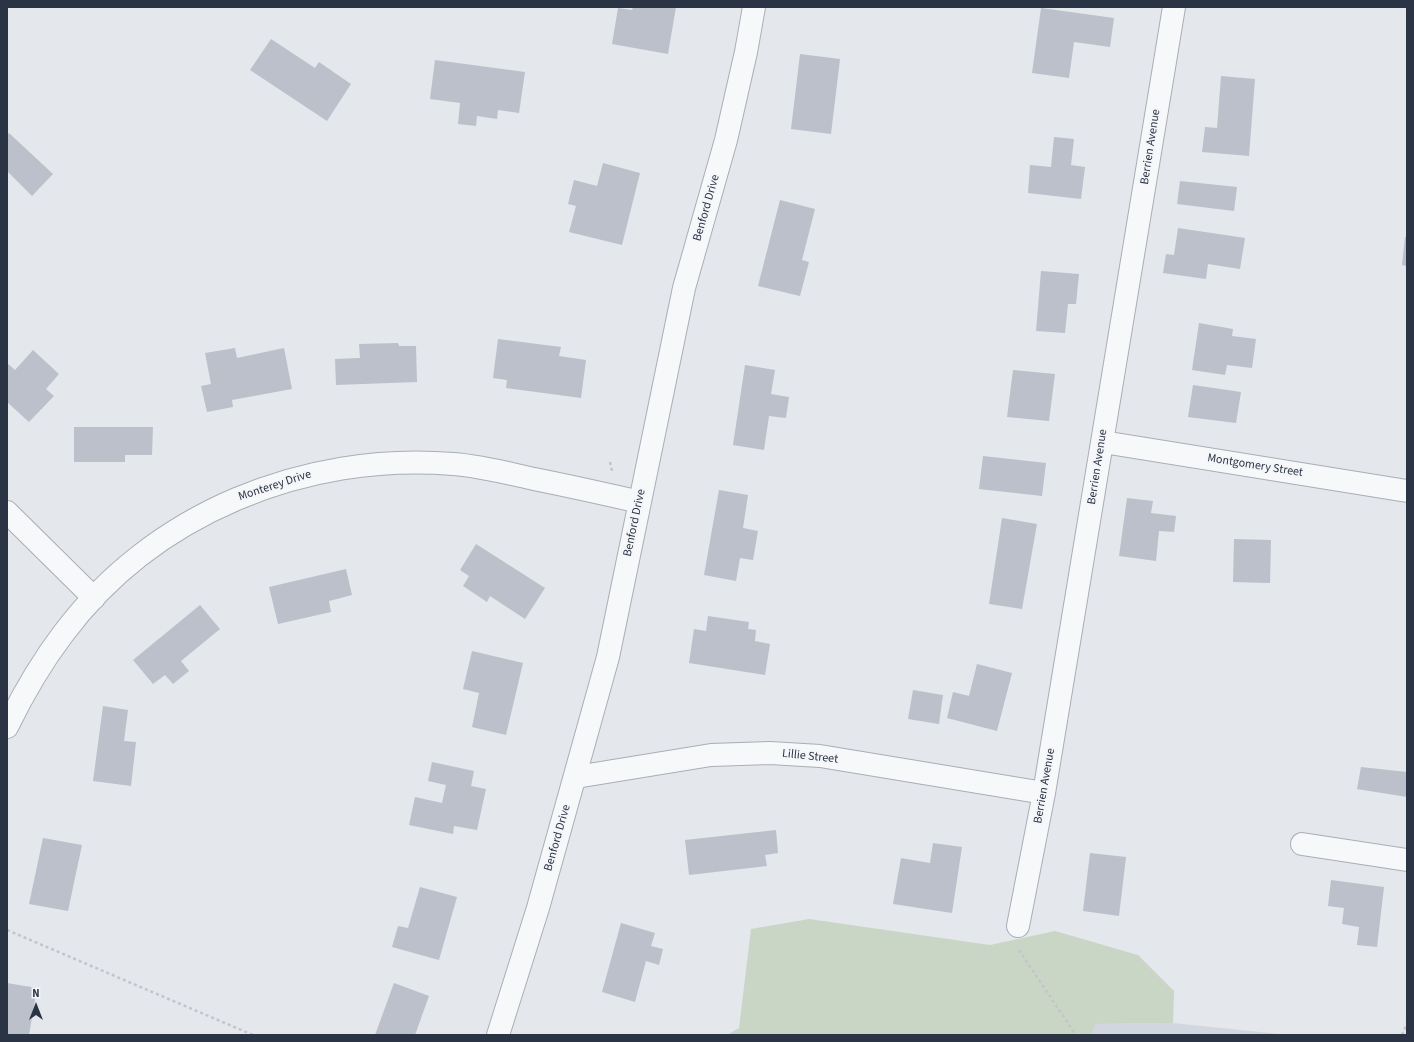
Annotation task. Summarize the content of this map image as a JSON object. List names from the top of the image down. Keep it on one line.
{"streets":{"street":["Berrien Avenue","Benford Drive","Montgomery Street","Monterey Drive","Lillie Street"]},"crossings":[["Berrien Avenue","Montgomery Street"],["Berrien Avenue","Lillie Street"],["Benford Drive","Monterey Drive"],["Benford Drive","Lillie Street"]],"north":"top"}
